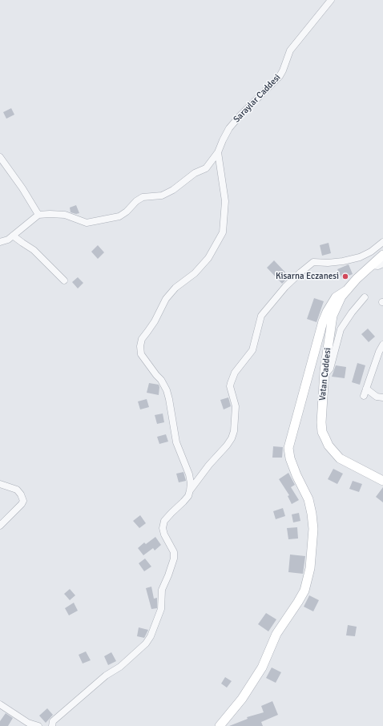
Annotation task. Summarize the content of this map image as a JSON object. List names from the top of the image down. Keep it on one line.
{"streets":{"street":["Saraylar Caddesi","Vatan Caddesi"]},"places":["Kisarna Eczanesi"]}
